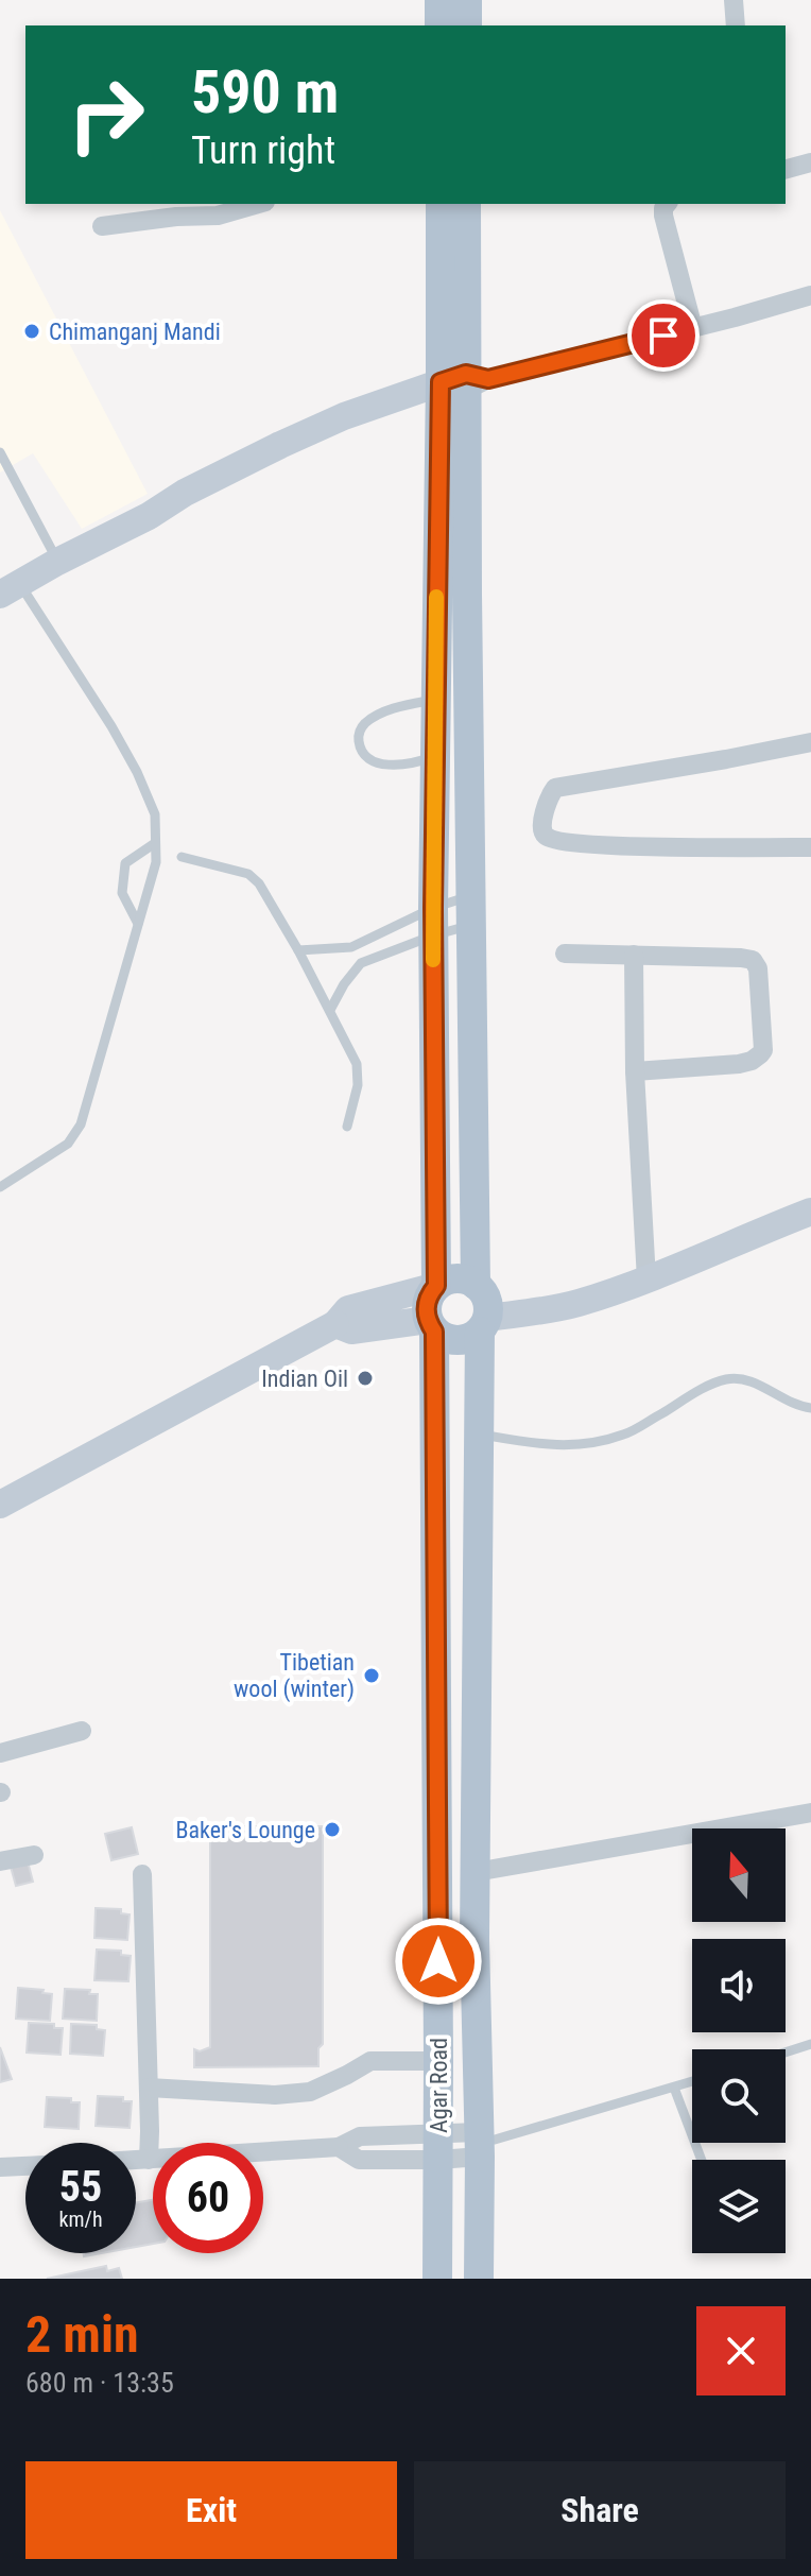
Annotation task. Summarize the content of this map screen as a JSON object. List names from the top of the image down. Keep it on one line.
{"streets":{"main road":["Agar Road"]},"places":["Chimanganj Mandi","Indian Oil","Tibetian wool (winter)","Baker's Lounge"],"north":"top","page":{"turn":["590 m","Turn right"],"speed":"55 km/h","limit":"60","heading":["2 min","680 m · 13:35"],"buttons":["Exit","Share"]}}
